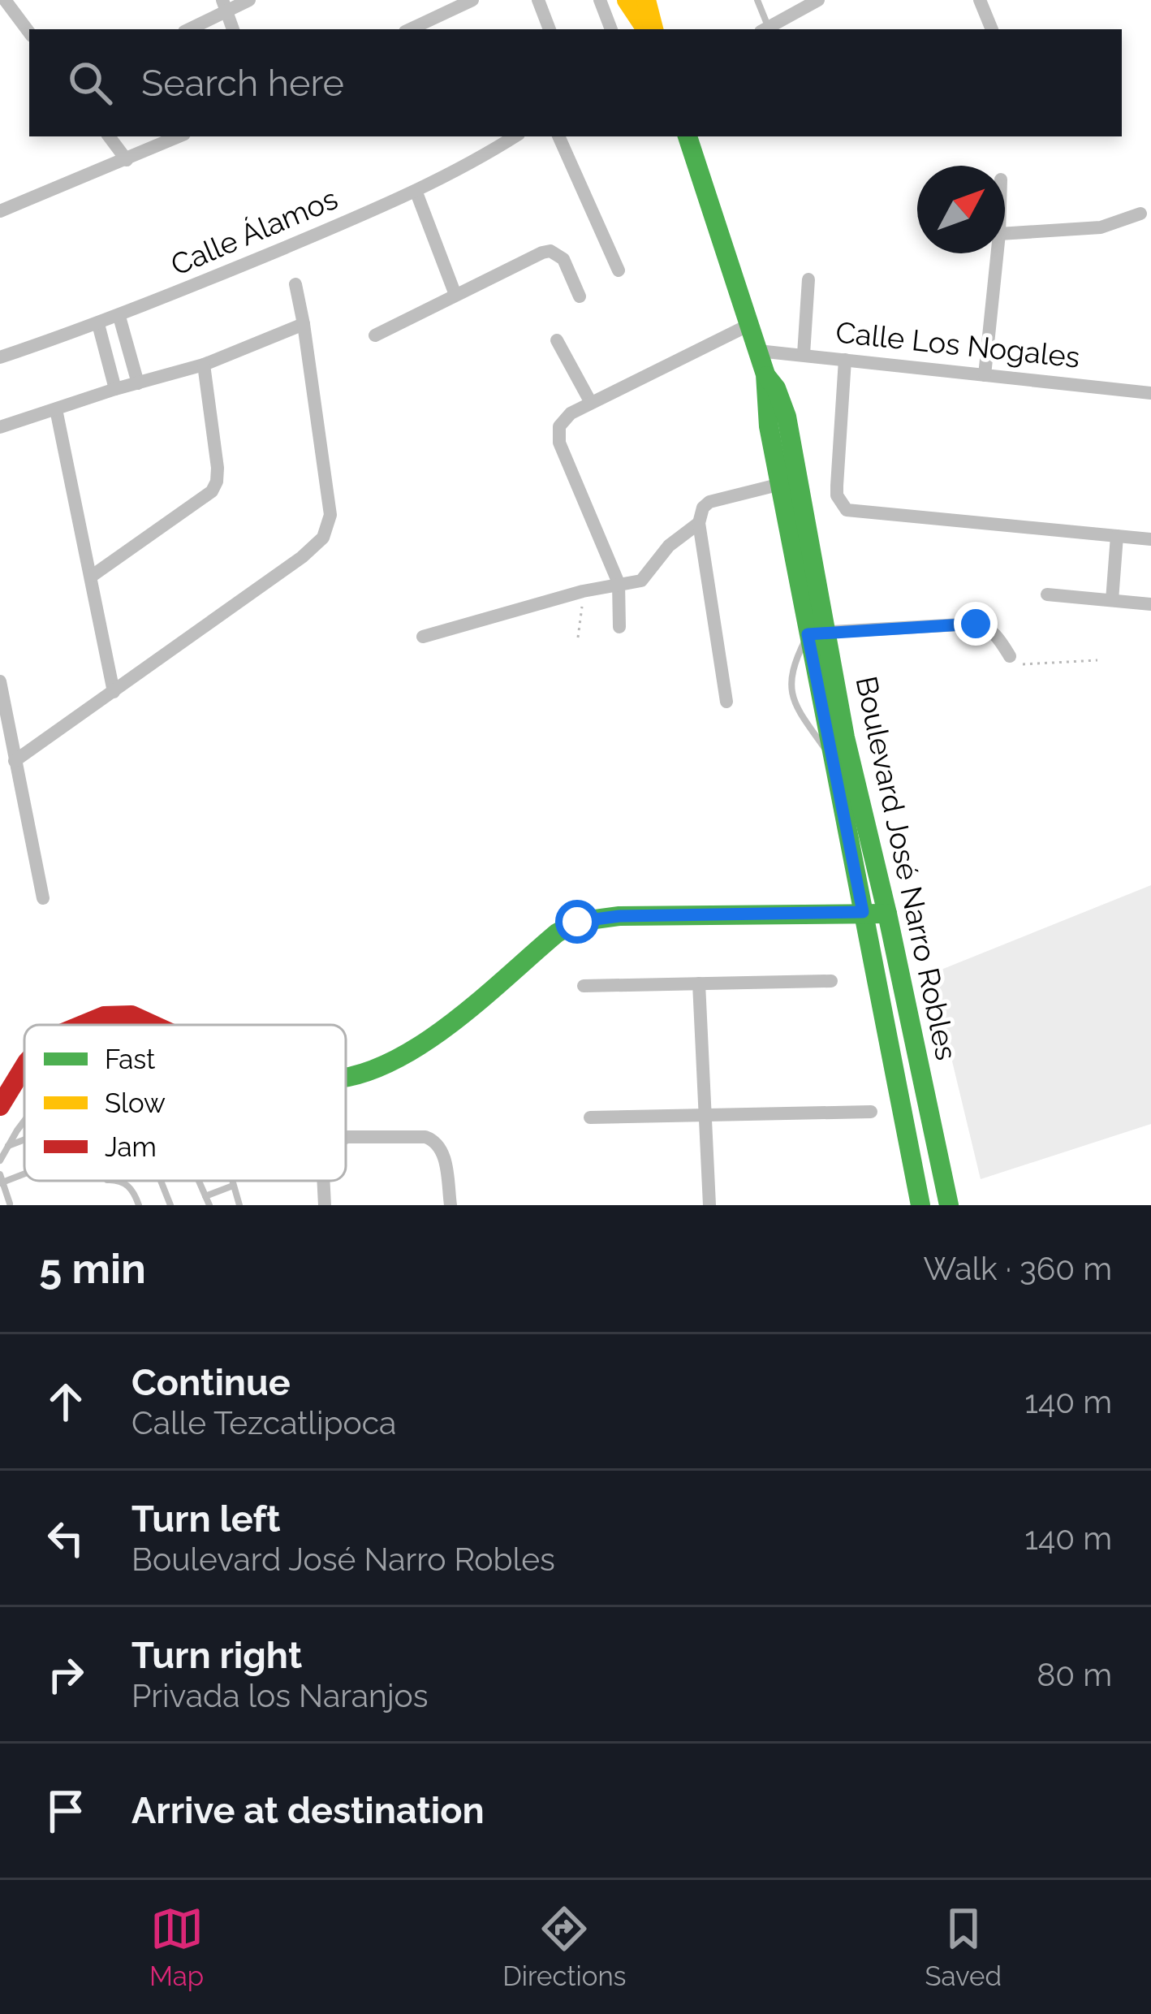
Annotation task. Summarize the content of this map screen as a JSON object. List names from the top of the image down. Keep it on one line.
{"streets":{"street":["Calle Álamos","Calle Los Nogales","Boulevard José Narro Robles"]},"crossings":[["Calle Los Nogales","Boulevard José Narro Robles"]],"legend":["Fast","Slow","Jam"],"north":"top right","page":{"search":"Search here","heading":["5 min","Walk · 360 m"],"list":[["Continue","Calle Tezcatlipoca","140 m"],["Turn left","Boulevard José Narro Robles","140 m"],["Turn right","Privada los Naranjos","80 m"],"Arrive at destination"],"nav":["Map","Directions","Saved"]}}
